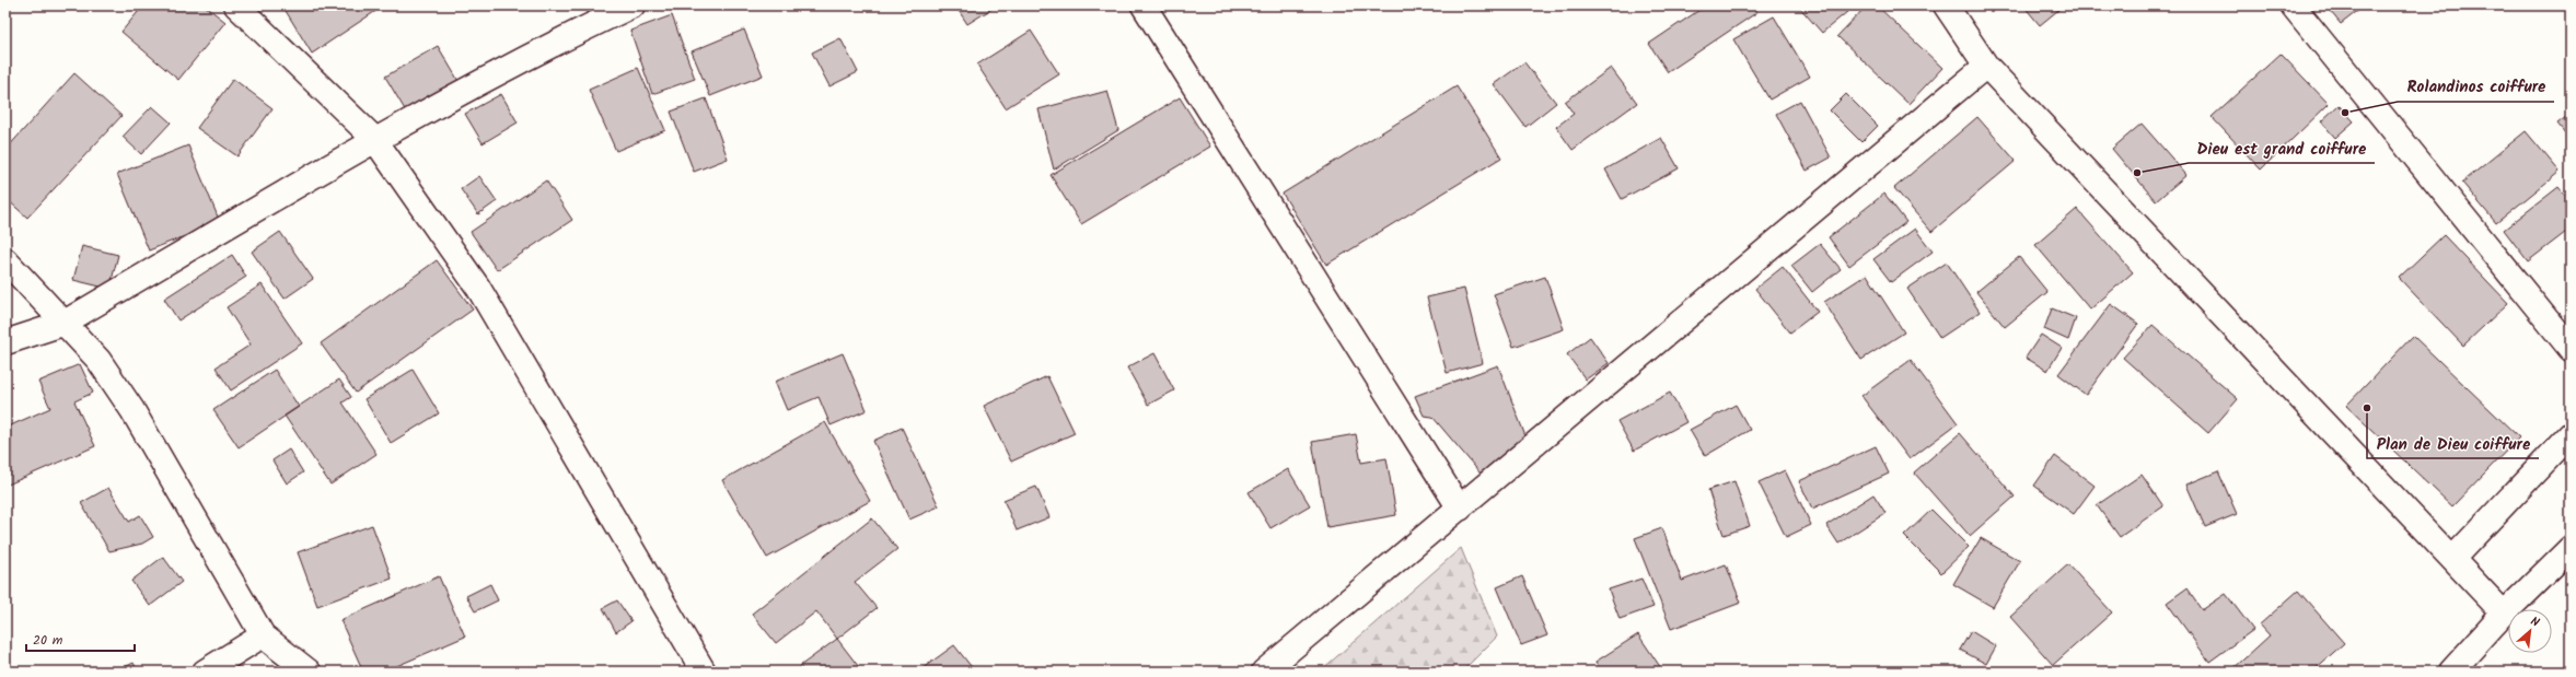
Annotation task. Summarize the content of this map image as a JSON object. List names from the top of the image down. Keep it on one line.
{"places":["Rolandinos coiffure","Dieu est grand coiffure","Plan de Dieu coiffure"],"scale_bar":"20 m","north":"top right"}
